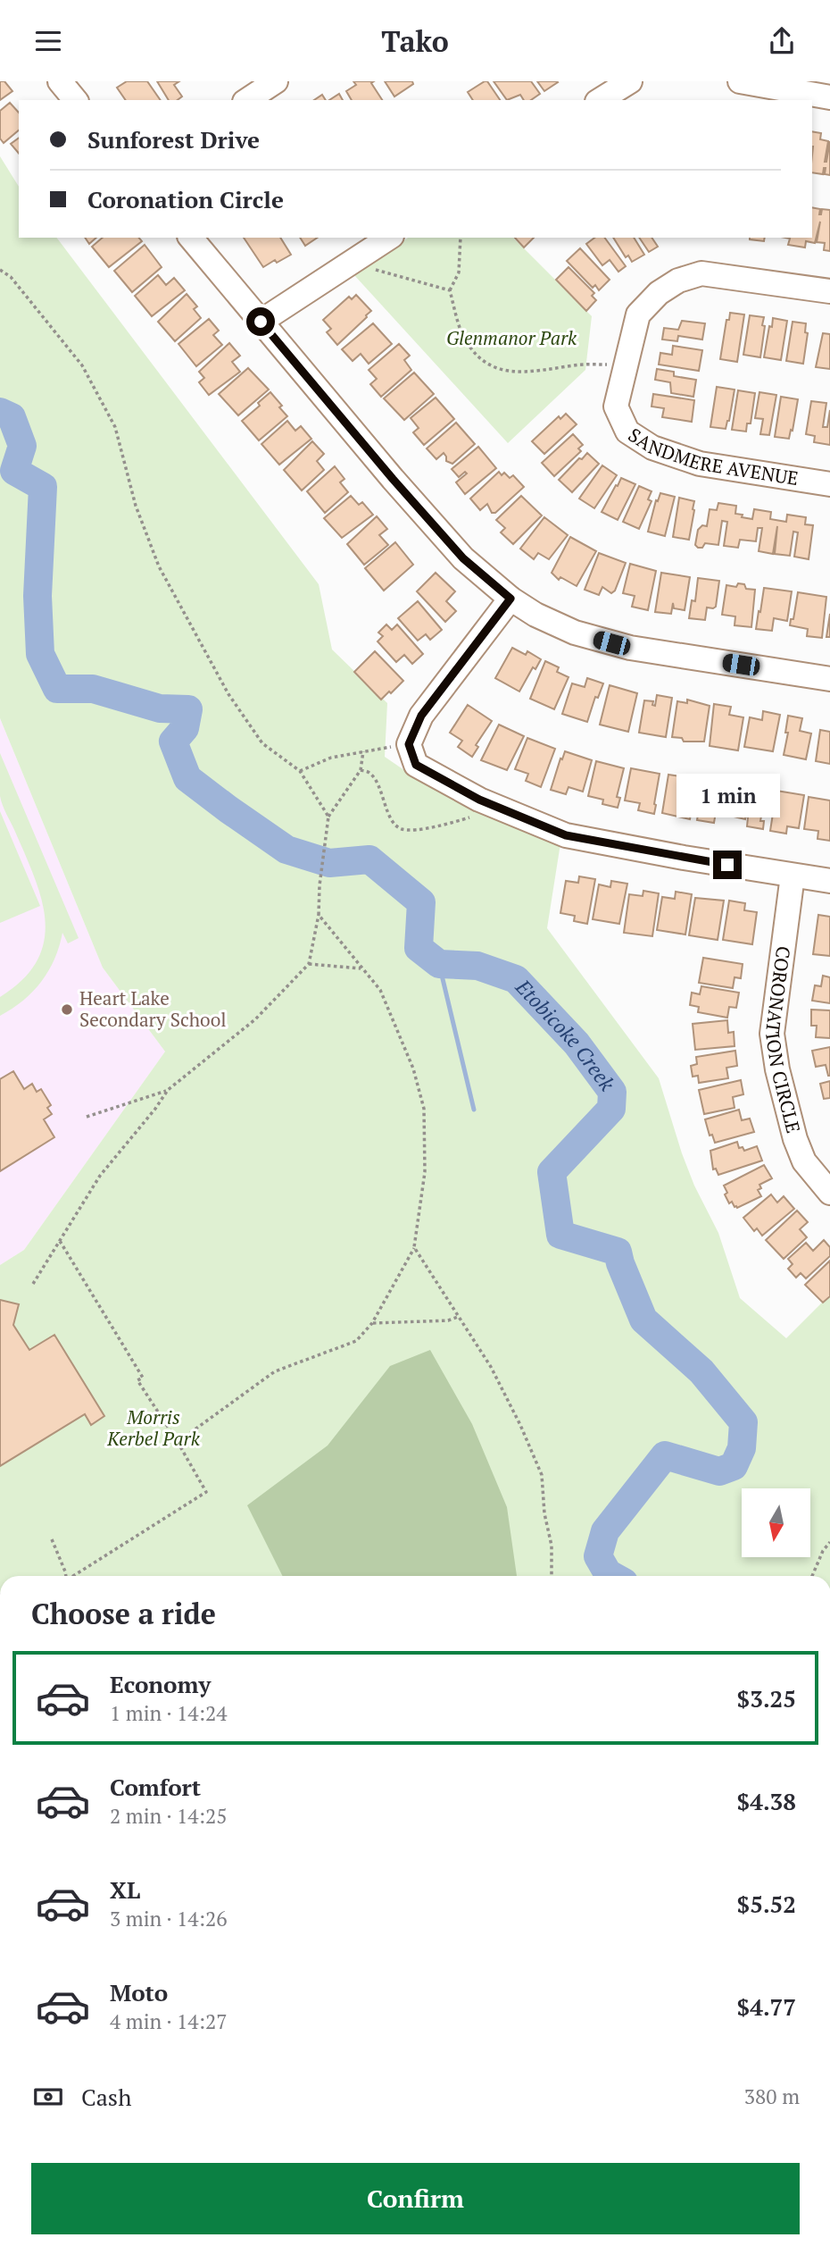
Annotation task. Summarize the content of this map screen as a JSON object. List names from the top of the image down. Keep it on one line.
{"streets":{"street":["SANDMERE AVENUE","CORONATION CIRCLE"]},"water":["Etobicoke Creek"],"parks":["Glenmanor Park","Morris Kerbel Park"],"places":["Heart Lake Secondary School"],"north":"bottom","page":{"header":"Tako","banner":["Sunforest Drive","Coronation Circle"],"bubble":"1 min","heading":"Choose a ride","list":[{"name":"Economy","note":"1 min · 14:24","value":"$3.25"},{"name":"Comfort","note":"2 min · 14:25","value":"$4.38"},{"name":"XL","note":"3 min · 14:26","value":"$5.52"},{"name":"Moto","note":"4 min · 14:27","value":"$4.77"}],"pay":["Cash","380 m"],"buttons":"Confirm"}}
